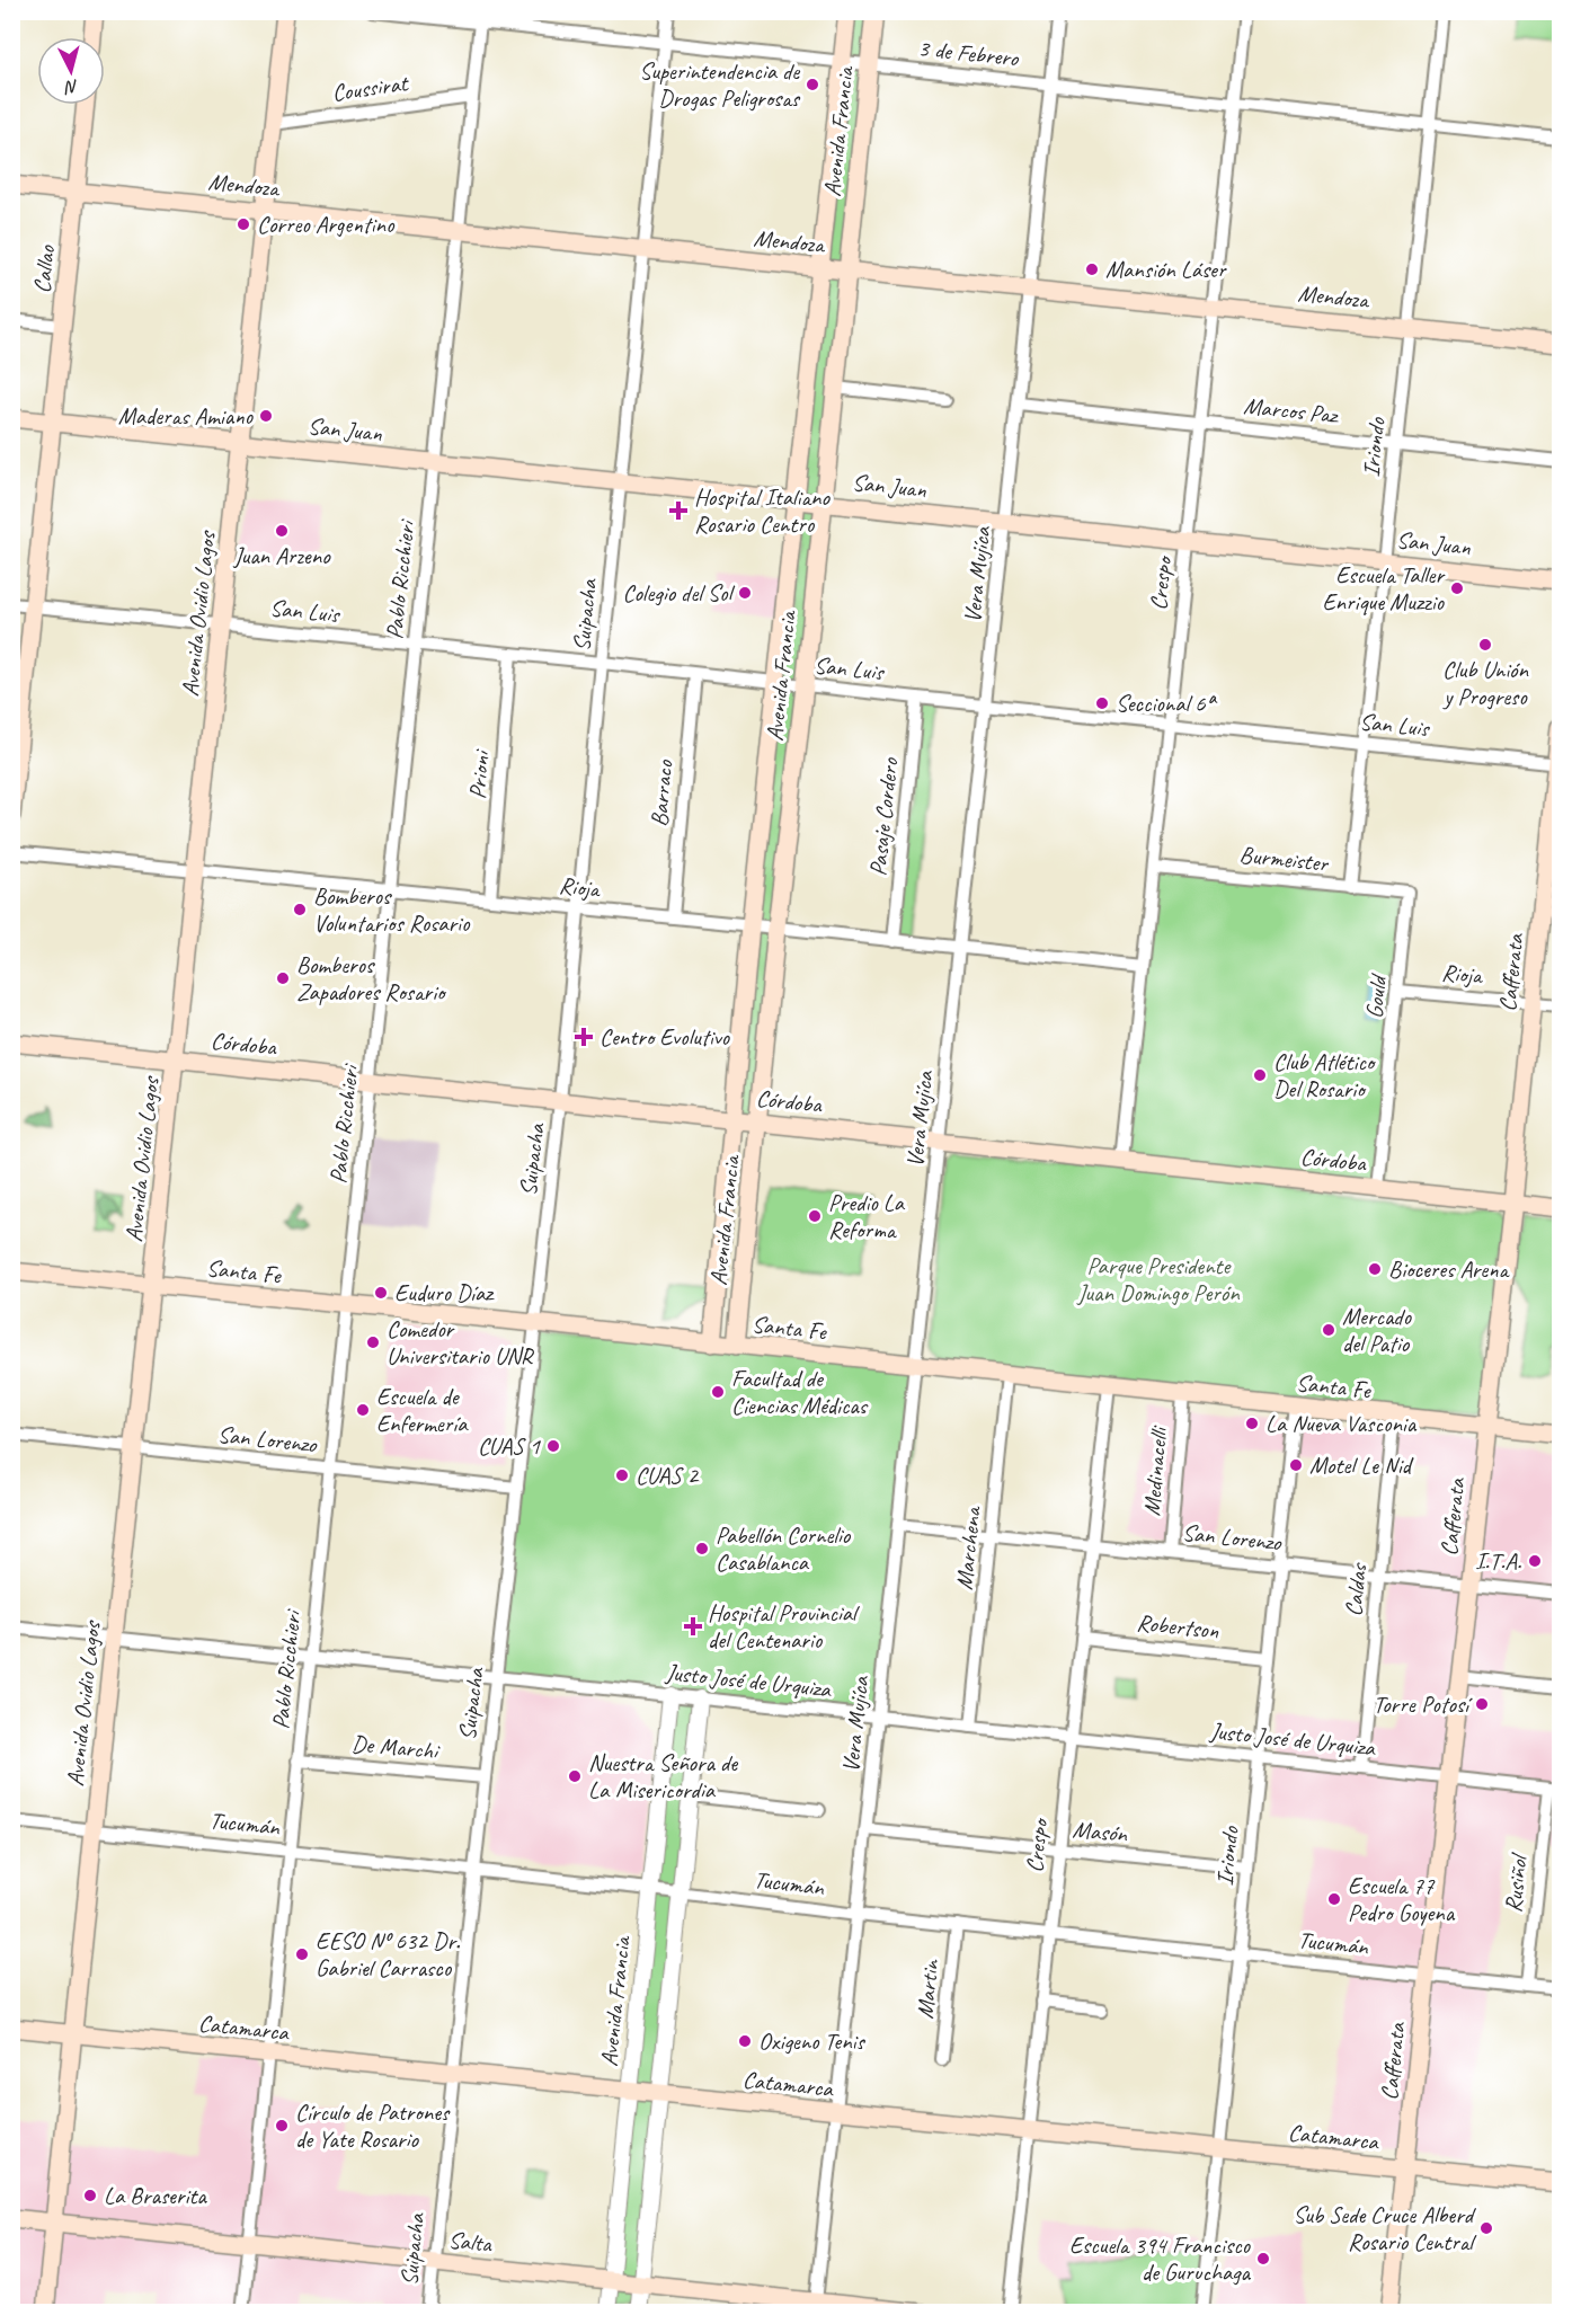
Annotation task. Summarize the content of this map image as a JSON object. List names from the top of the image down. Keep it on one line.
{"streets":{"main road":["Avenida Francia","Mendoza","Callao","San Juan","Avenida Ovidio Lagos","Cafferata","Córdoba","Santa Fe","Catamarca","Salta"],"street":["3 de Febrero","Coussirat","Marcos Paz","Iriondo","Vera Mujíca","Pablo Ricchieri","Crespo","San Luis","Suipacha","Prioni","Barraco","Pasaje Cordero","Burmeister","Rioja","Gould","San Lorenzo","Medinacelli","Marchena","Caldas","Robertson","Justo José de Urquiza","De Marchi","Tucumán","Masón","Rusiñol","Martin"]},"crossings":[["3 de Febrero","Avenida Francia"],["3 de Febrero","Iriondo"],["3 de Febrero","Vera Mujíca"],["3 de Febrero","Pablo Ricchieri"],["3 de Febrero","Crespo"],["3 de Febrero","Suipacha"],["Coussirat","Pablo Ricchieri"],["Coussirat","Avenida Ovidio Lagos"],["Avenida Francia","Mendoza"],["Avenida Francia","San Juan"],["Avenida Francia","San Luis"],["Avenida Francia","Rioja"],["Avenida Francia","Córdoba"],["Avenida Francia","Santa Fe"],["Avenida Francia","Justo José de Urquiza"],["Avenida Francia","Tucumán"],["Avenida Francia","Catamarca"],["Avenida Francia","Salta"],["Mendoza","Callao"],["Mendoza","Iriondo"],["Mendoza","Vera Mujíca"],["Mendoza","Pablo Ricchieri"],["Mendoza","Crespo"],["Mendoza","Avenida Ovidio Lagos"],["Mendoza","Suipacha"],["Callao","San Juan"],["Callao","San Luis"],["Marcos Paz","Iriondo"],["Marcos Paz","Vera Mujíca"],["Marcos Paz","Crespo"],["San Juan","Iriondo"],["San Juan","Vera Mujíca"],["San Juan","Pablo Ricchieri"],["San Juan","Crespo"],["San Juan","Avenida Ovidio Lagos"],["San Juan","Suipacha"],["Iriondo","San Luis"],["Iriondo","Burmeister"],["Iriondo","Santa Fe"],["Iriondo","San Lorenzo"],["Iriondo","Robertson"],["Iriondo","Justo José de Urquiza"],["Iriondo","Tucumán"],["Iriondo","Masón"],["Iriondo","Catamarca"],["Vera Mujíca","San Luis"],["Vera Mujíca","Rioja"],["Vera Mujíca","Córdoba"],["Vera Mujíca","Santa Fe"],["Vera Mujíca","San Lorenzo"],["Vera Mujíca","Justo José de Urquiza"],["Vera Mujíca","Tucumán"],["Vera Mujíca","Masón"],["Vera Mujíca","Catamarca"],["Vera Mujíca","Salta"],["Pablo Ricchieri","San Luis"],["Pablo Ricchieri","Rioja"],["Pablo Ricchieri","Córdoba"],["Pablo Ricchieri","Santa Fe"],["Pablo Ricchieri","San Lorenzo"],["Pablo Ricchieri","Justo José de Urquiza"],["Pablo Ricchieri","De Marchi"],["Pablo Ricchieri","Tucumán"],["Pablo Ricchieri","Catamarca"],["Pablo Ricchieri","Salta"],["Crespo","San Luis"],["Crespo","Burmeister"],["Crespo","Rioja"],["Crespo","Córdoba"],["Crespo","Santa Fe"],["Crespo","San Lorenzo"],["Crespo","Robertson"],["Crespo","Justo José de Urquiza"],["Crespo","Tucumán"],["Crespo","Masón"],["Crespo","Catamarca"],["San Luis","Avenida Ovidio Lagos"],["San Luis","Suipacha"],["San Luis","Prioni"],["San Luis","Barraco"],["San Luis","Pasaje Cordero"],["San Luis","Cafferata"],["Avenida Ovidio Lagos","Rioja"],["Avenida Ovidio Lagos","Córdoba"],["Avenida Ovidio Lagos","Santa Fe"],["Avenida Ovidio Lagos","San Lorenzo"],["Avenida Ovidio Lagos","Justo José de Urquiza"],["Avenida Ovidio Lagos","Tucumán"],["Avenida Ovidio Lagos","Catamarca"],["Avenida Ovidio Lagos","Salta"],["Suipacha","Rioja"],["Suipacha","Córdoba"],["Suipacha","Santa Fe"],["Suipacha","San Lorenzo"],["Suipacha","Justo José de Urquiza"],["Suipacha","De Marchi"],["Suipacha","Tucumán"],["Suipacha","Catamarca"],["Suipacha","Salta"],["Prioni","Rioja"],["Barraco","Rioja"],["Pasaje Cordero","Rioja"],["Burmeister","Gould"],["Rioja","Cafferata"],["Rioja","Gould"],["Cafferata","Córdoba"],["Cafferata","Santa Fe"],["Cafferata","San Lorenzo"],["Cafferata","Justo José de Urquiza"],["Cafferata","Tucumán"],["Cafferata","Catamarca"],["Gould","Córdoba"],["Santa Fe","Medinacelli"],["Santa Fe","Marchena"],["Santa Fe","Caldas"],["San Lorenzo","Medinacelli"],["San Lorenzo","Marchena"],["San Lorenzo","Caldas"],["Marchena","Justo José de Urquiza"],["Caldas","Justo José de Urquiza"],["Justo José de Urquiza","Rusiñol"],["Tucumán","Rusiñol"],["Tucumán","Martin"]],"parks":["Parque Presidente Juan Domingo Perón"],"places":{"other":["Superintendencia de Drogas Peligrosas","Correo Argentino","Mansión Láser","Maderas Amiano","Juan Arzeno","Escuela Taller Enrique Muzzio","Colegio del Sol","Club Unión y Progreso","Seccional 6ª","Bomberos Voluntarios Rosario","Bomberos Zapadores Rosario","Club Atlético Del Rosario","Predio La Reforma","Bioceres Arena","Euduro Díaz","Mercado del Patio","Comedor Universitario UNR","Facultad de Ciencias Médicas","Escuela de Enfermería","La Nueva Vasconia","CUAS 1","Motel Le Nid","CUAS 2","Pabellón Cornelio Casablanca","I.T.A.","Torre Potosí","Nuestra Señora de La Misericordia","Escuela 77 Pedro Goyena","EESO Nº 632 Dr. Gabriel Carrasco","Oxigeno Tenis","Círculo de Patrones de Yate Rosario","La Braserita","Sub Sede Cruce Alberd Rosario Central","Escuela 394 Francisco de Guruchaga"],"health":["Hospital Italiano Rosario Centro","Centro Evolutivo","Hospital Provincial del Centenario"]},"north":"bottom"}
